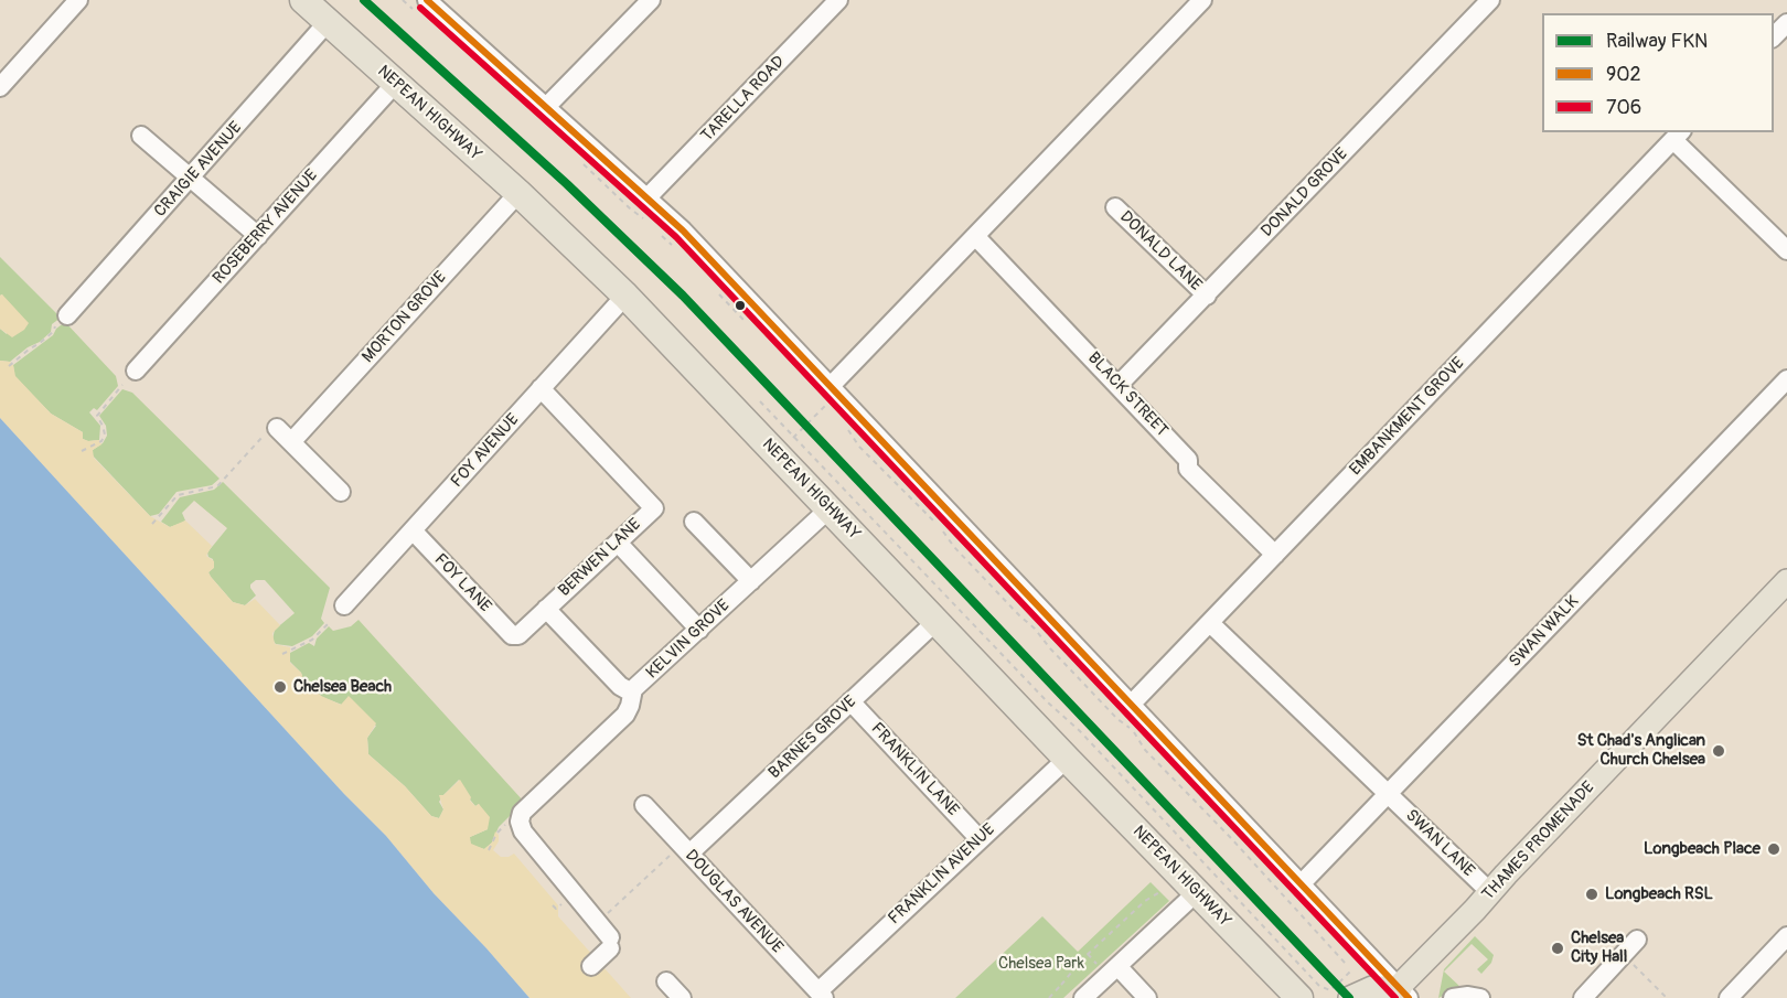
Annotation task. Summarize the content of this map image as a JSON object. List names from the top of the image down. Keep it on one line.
{"streets":{"highway":["NEPEAN HIGHWAY"],"main road":["THAMES PROMENADE"],"street":["TARELLA ROAD","CRAIGIE AVENUE","DONALD GROVE","ROSEBERRY AVENUE","DONALD LANE","MORTON GROVE","BLACK STREET","EMBANKMENT GROVE","FOY AVENUE","BERWEN LANE","FOY LANE","SWAN WALK","KELVIN GROVE","BARNES GROVE","FRANKLIN LANE","SWAN LANE","FRANKLIN AVENUE","DOUGLAS AVENUE"]},"crossings":[["NEPEAN HIGHWAY","CRAIGIE AVENUE"],["NEPEAN HIGHWAY","ROSEBERRY AVENUE"],["NEPEAN HIGHWAY","MORTON GROVE"],["NEPEAN HIGHWAY","FOY AVENUE"],["NEPEAN HIGHWAY","KELVIN GROVE"],["NEPEAN HIGHWAY","BARNES GROVE"],["NEPEAN HIGHWAY","FRANKLIN AVENUE"],["DONALD GROVE","DONALD LANE"],["DONALD GROVE","BLACK STREET"],["BLACK STREET","EMBANKMENT GROVE"],["EMBANKMENT GROVE","SWAN LANE"],["FOY AVENUE","BERWEN LANE"],["FOY AVENUE","FOY LANE"],["BERWEN LANE","FOY LANE"],["SWAN WALK","SWAN LANE"],["BARNES GROVE","FRANKLIN LANE"],["BARNES GROVE","DOUGLAS AVENUE"],["FRANKLIN LANE","FRANKLIN AVENUE"],["THAMES PROMENADE","SWAN LANE"],["FRANKLIN AVENUE","DOUGLAS AVENUE"]],"parks":["Chelsea Park"],"places":["Chelsea Beach","St Chad's Anglican Church Chelsea","Longbeach Place","Longbeach RSL","Chelsea City Hall"],"lines":["rail line FKN","transit line 902","transit line 706"],"legend":["Railway FKN","902","706"]}
